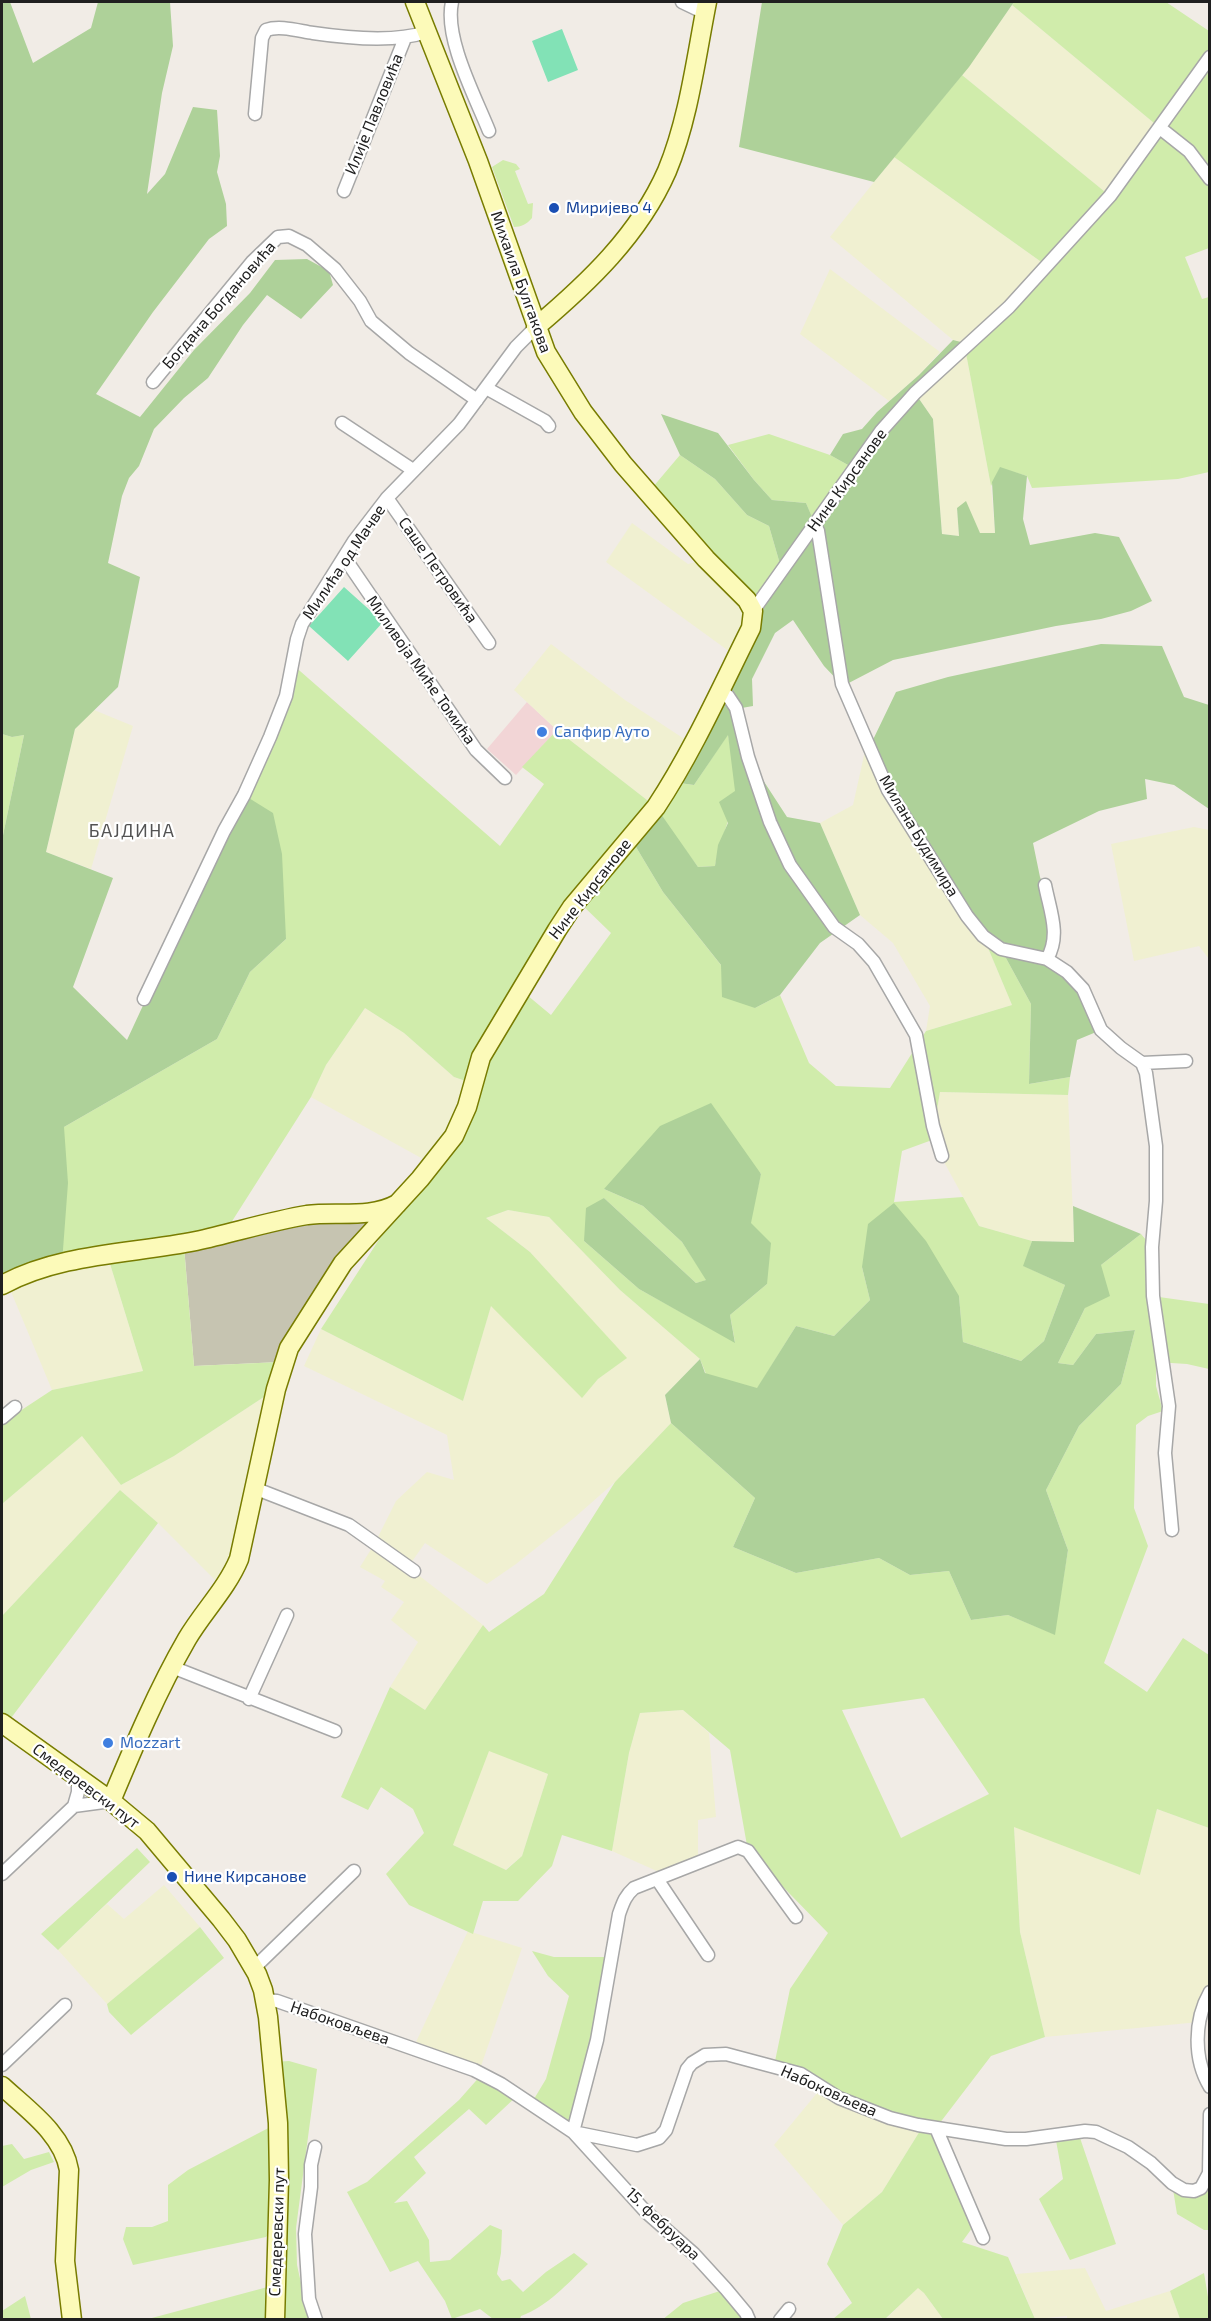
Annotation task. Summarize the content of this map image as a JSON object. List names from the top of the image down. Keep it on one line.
{"streets":{"street":["Илије Павловића","Михаила Булгакова","Богдана Богдановића","Нине Кирсанове","Милића од Мачве","Саше Петровића","Миливоја Миће Томића","Милана Будимира","Смедеревски пут","Набоковљева","15. фебруара"]},"crossings":[["Михаила Булгакова","Нине Кирсанове"],["Михаила Булгакова","Милића од Мачве"],["Богдана Богдановића","Милића од Мачве"],["Нине Кирсанове","Милана Будимира"],["Нине Кирсанове","Смедеревски пут"],["Милића од Мачве","Саше Петровића"],["Милића од Мачве","Миливоја Миће Томића"],["Смедеревски пут","Набоковљева"],["Набоковљева","15. фебруара"]],"districts":["БАЈДИНА"],"places":["Миријево 4","Сапфир Ауто","Mozzart","Нине Кирсанове"]}
